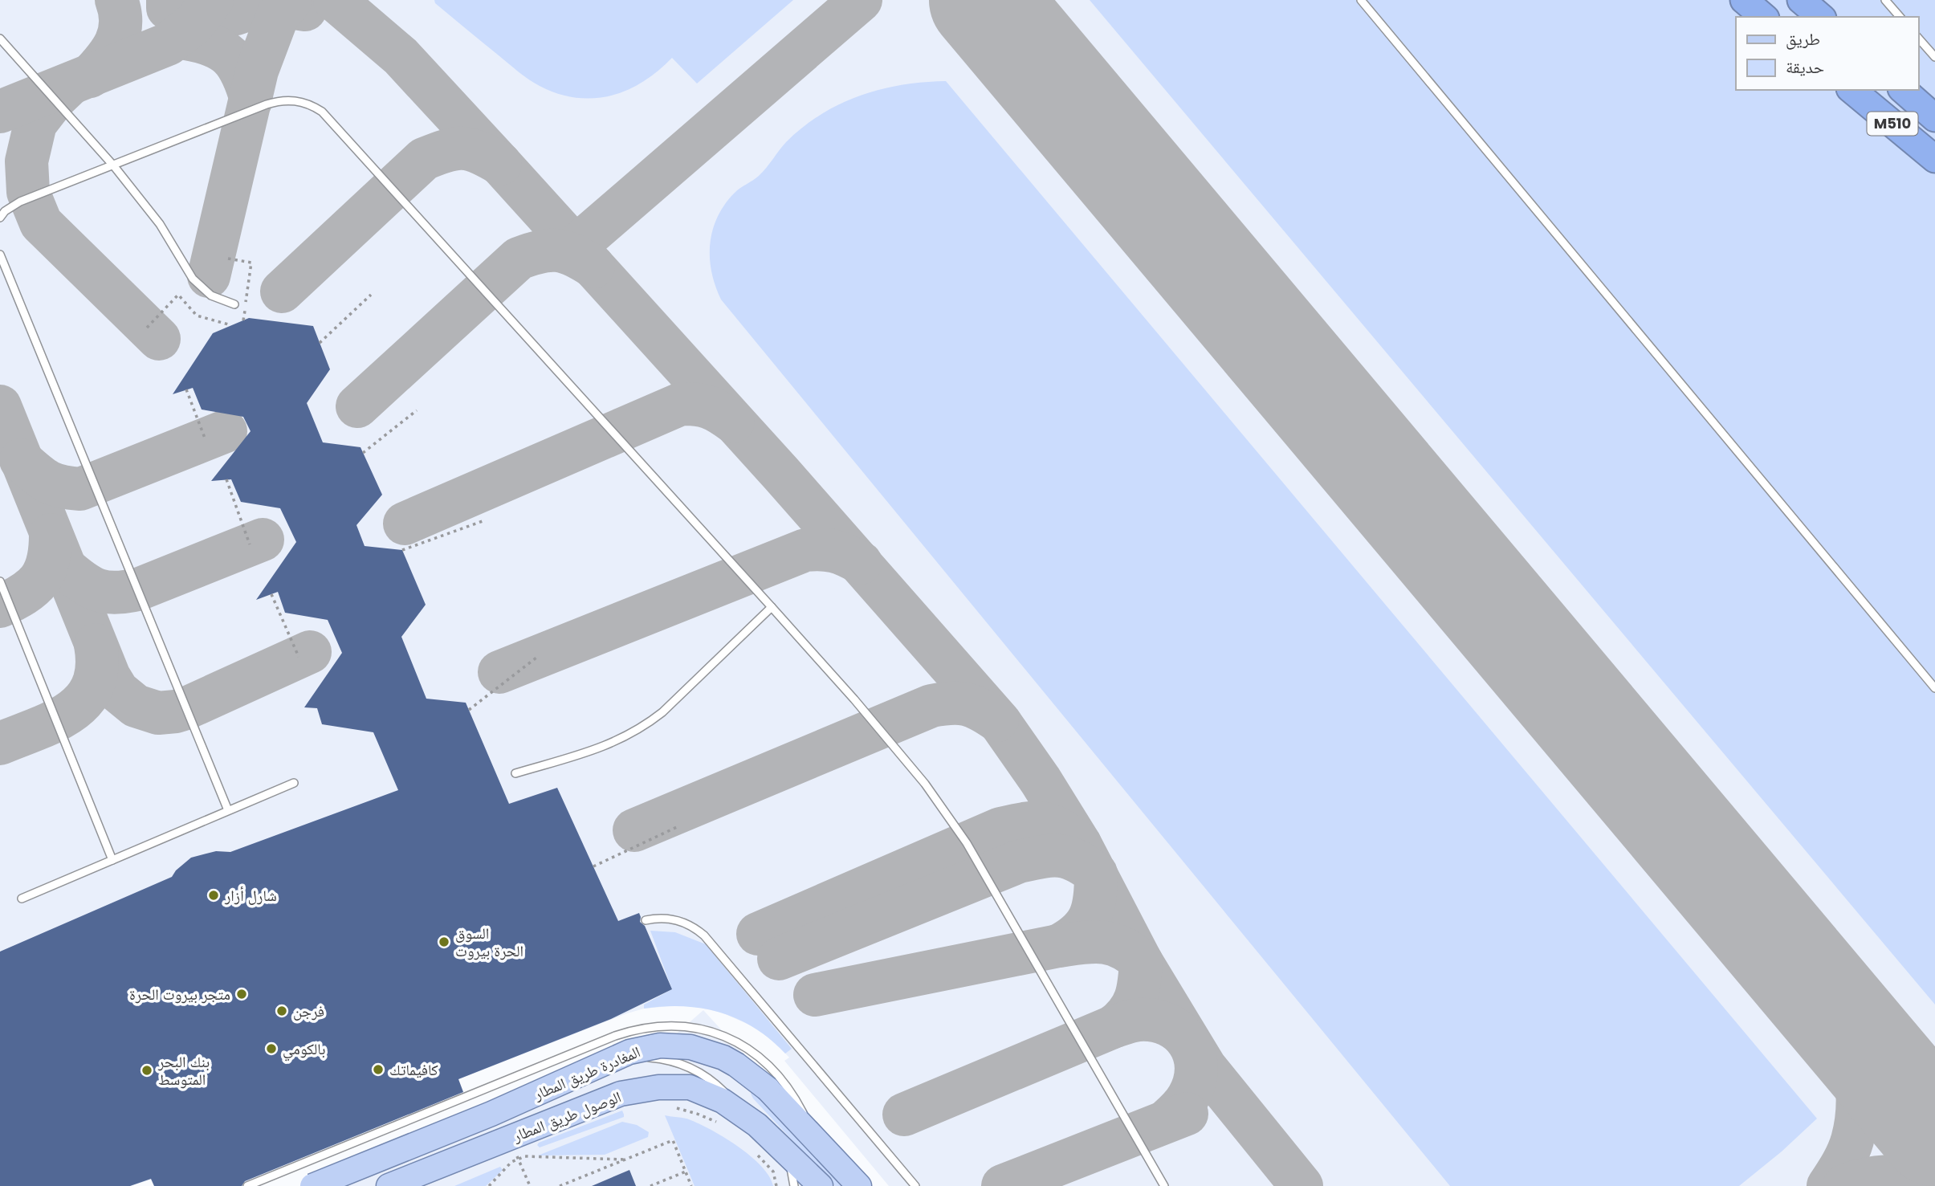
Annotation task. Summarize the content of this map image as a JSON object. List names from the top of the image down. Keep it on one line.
{"streets":{"highway":["M510"],"main road":["المغادرة طريق المطار","الوصول طريق المطار"]},"places":["شارل أزار","السوق الحرة بيروت","متجر بيروت الحرة","فرجن","بالكومي","كافيماتك","بنك البحر المتوسط"],"legend":["طريق","حديقة"]}
